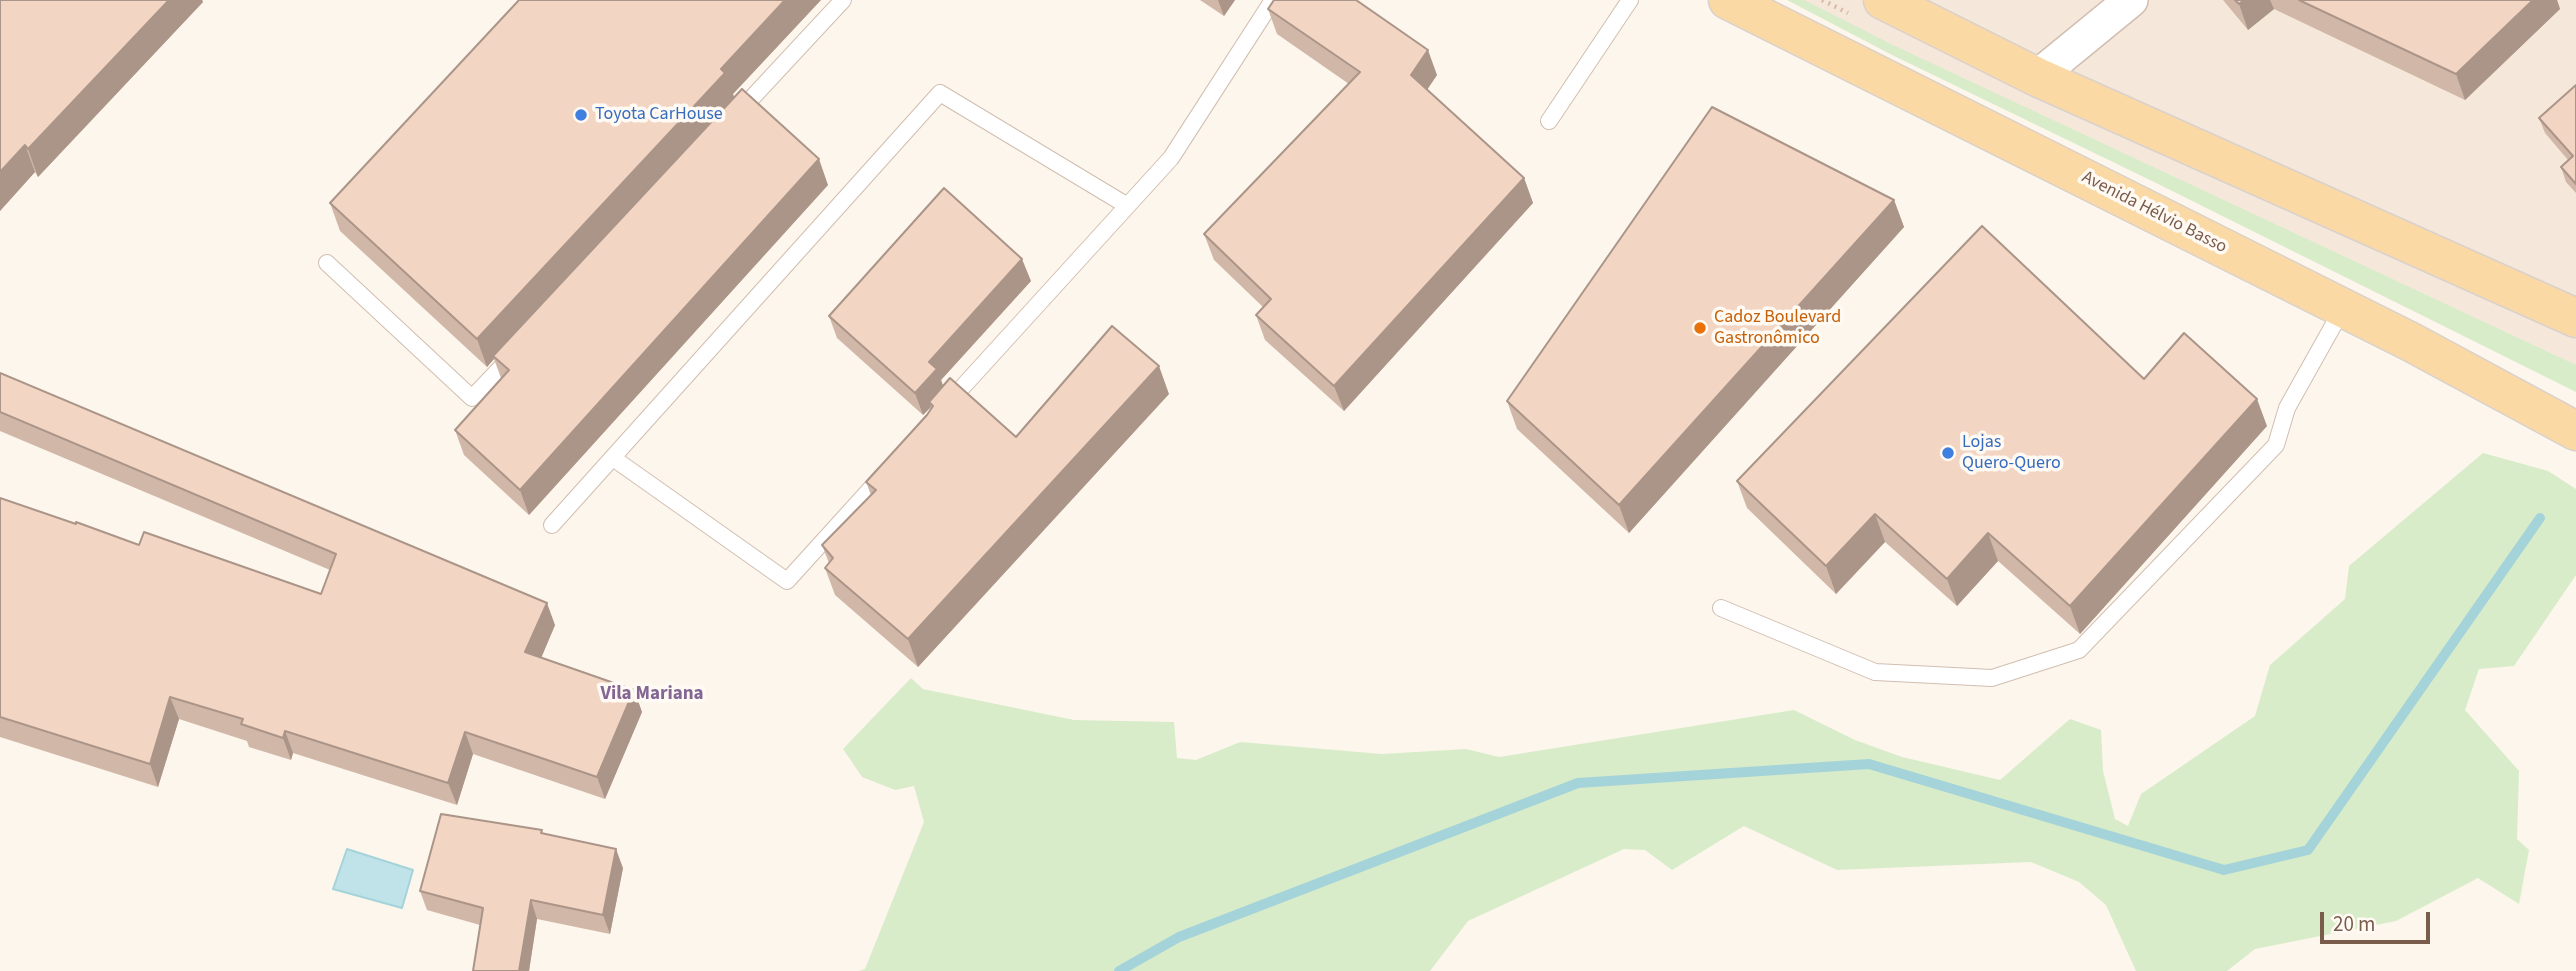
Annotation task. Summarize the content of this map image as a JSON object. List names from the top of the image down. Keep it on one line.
{"streets":{"main road":["Avenida Hélvio Basso"]},"districts":["Vila Mariana"],"places":["Toyota CarHouse","Cadoz Boulevard Gastronômico","Lojas Quero-Quero"],"scale_bar":"20 m"}
